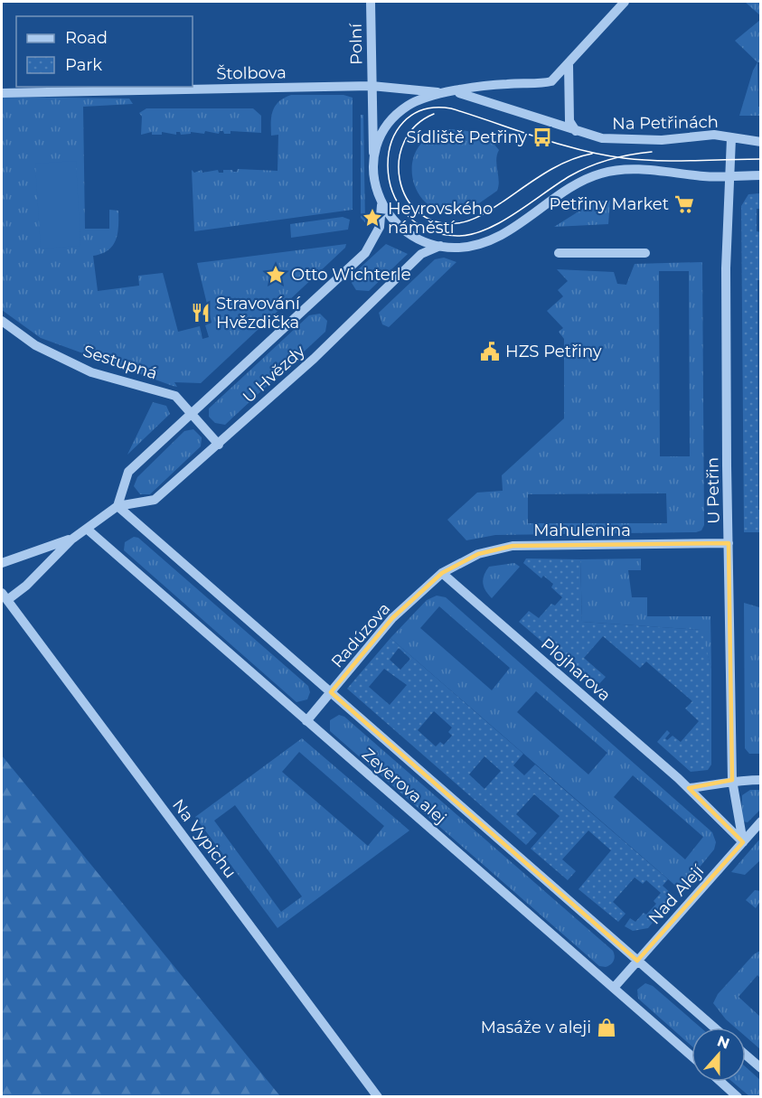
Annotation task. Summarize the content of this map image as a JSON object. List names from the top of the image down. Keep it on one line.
{"streets":{"street":["Polní","Štolbova","Na Petřinách","Sestupná","U Hvězdy","U Petřin","Mahulenina","Radúzova","Plojharova","Zeyerova alej","Na Vypichu","Nad Alejí"]},"crossings":[["Polní","Štolbova"],["Na Petřinách","U Petřin"],["Sestupná","U Hvězdy"],["U Hvězdy","Zeyerova alej"],["U Hvězdy","Na Vypichu"],["U Petřin","Mahulenina"],["U Petřin","Plojharova"],["U Petřin","Nad Alejí"],["Mahulenina","Radúzova"],["Mahulenina","Plojharova"],["Radúzova","Plojharova"],["Radúzova","Zeyerova alej"],["Plojharova","Nad Alejí"],["Zeyerova alej","Nad Alejí"]],"places":{"bus stop":["Sídliště Petřiny"],"supermarket":["Petřiny Market"],"place":["Heyrovského náměstí","Otto Wichterle"],"restaurant":["Stravování Hvězdička"],"public building":["HZS Petřiny"],"shop":["Masáže v aleji"]},"legend":["Road","Park"],"north":"top"}
